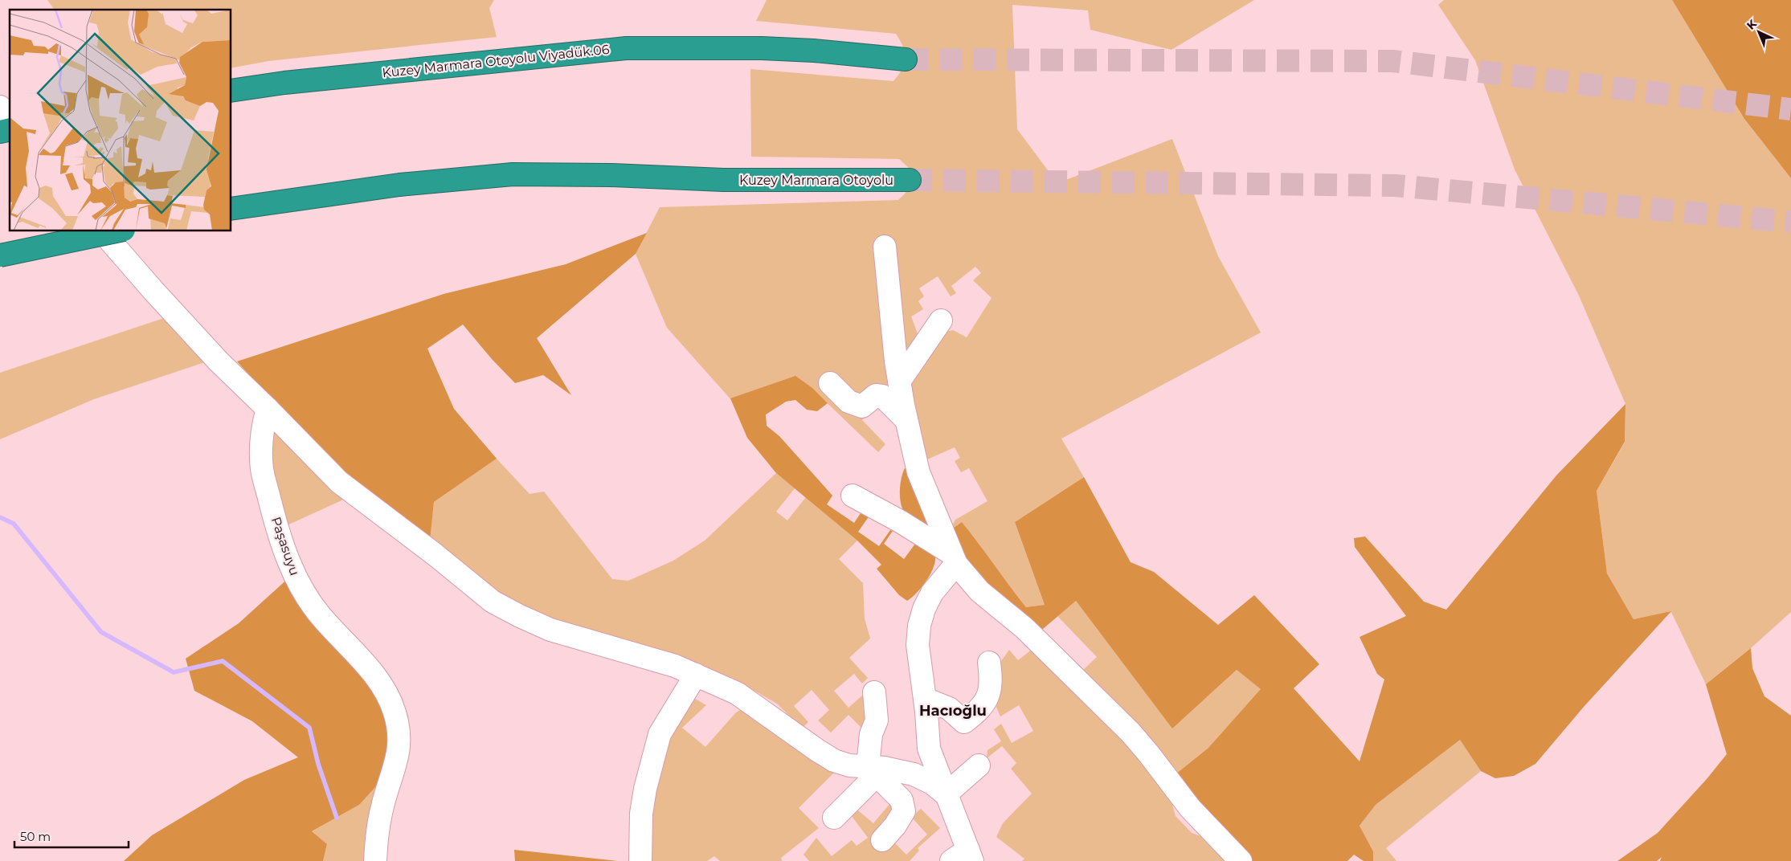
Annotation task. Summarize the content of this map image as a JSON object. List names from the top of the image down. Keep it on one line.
{"streets":{"highway":["Kuzey Marmara Otoyolu Viyadük.06","Kuzey Marmara Otoyolu"],"street":["Paşasuyu"]},"districts":["Hacıoğlu"],"scale_bar":"50 m","north":"top left"}
